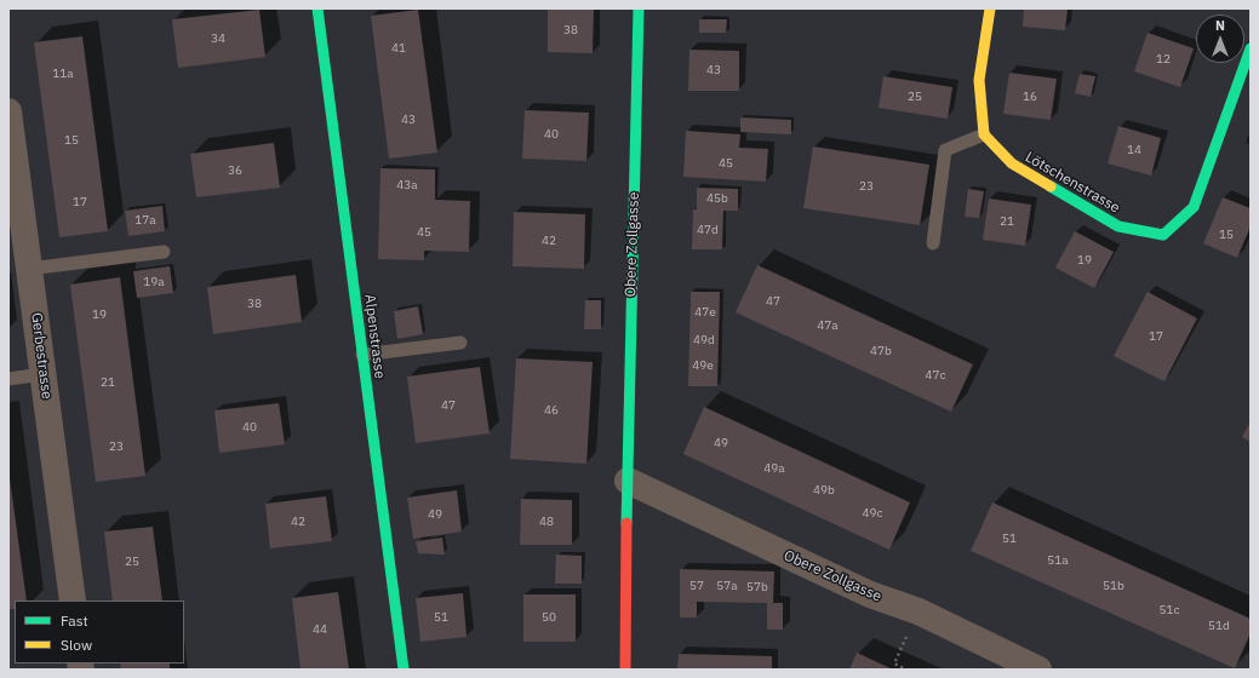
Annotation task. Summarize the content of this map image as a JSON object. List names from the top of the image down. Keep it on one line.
{"streets":{"street":["Lötschenstrasse","Obere Zollgasse","Alpenstrasse","Gerbestrasse"]},"house_numbers":["38","34","41","12","43","11a","25","16","43","40","15","14","45","36","43a","23","45b","17","17a","21","47d","45","15","42","19","19a","47","38","47e","19","47a","17","49d","47b","49e","47c","21","47","46","40","49","23","49a","49b","49c","49","42","48","51","51a","25","57","57a","51b","57b","51c","51","50","51d","44"],"legend":["Fast","Slow"],"north":"top"}
